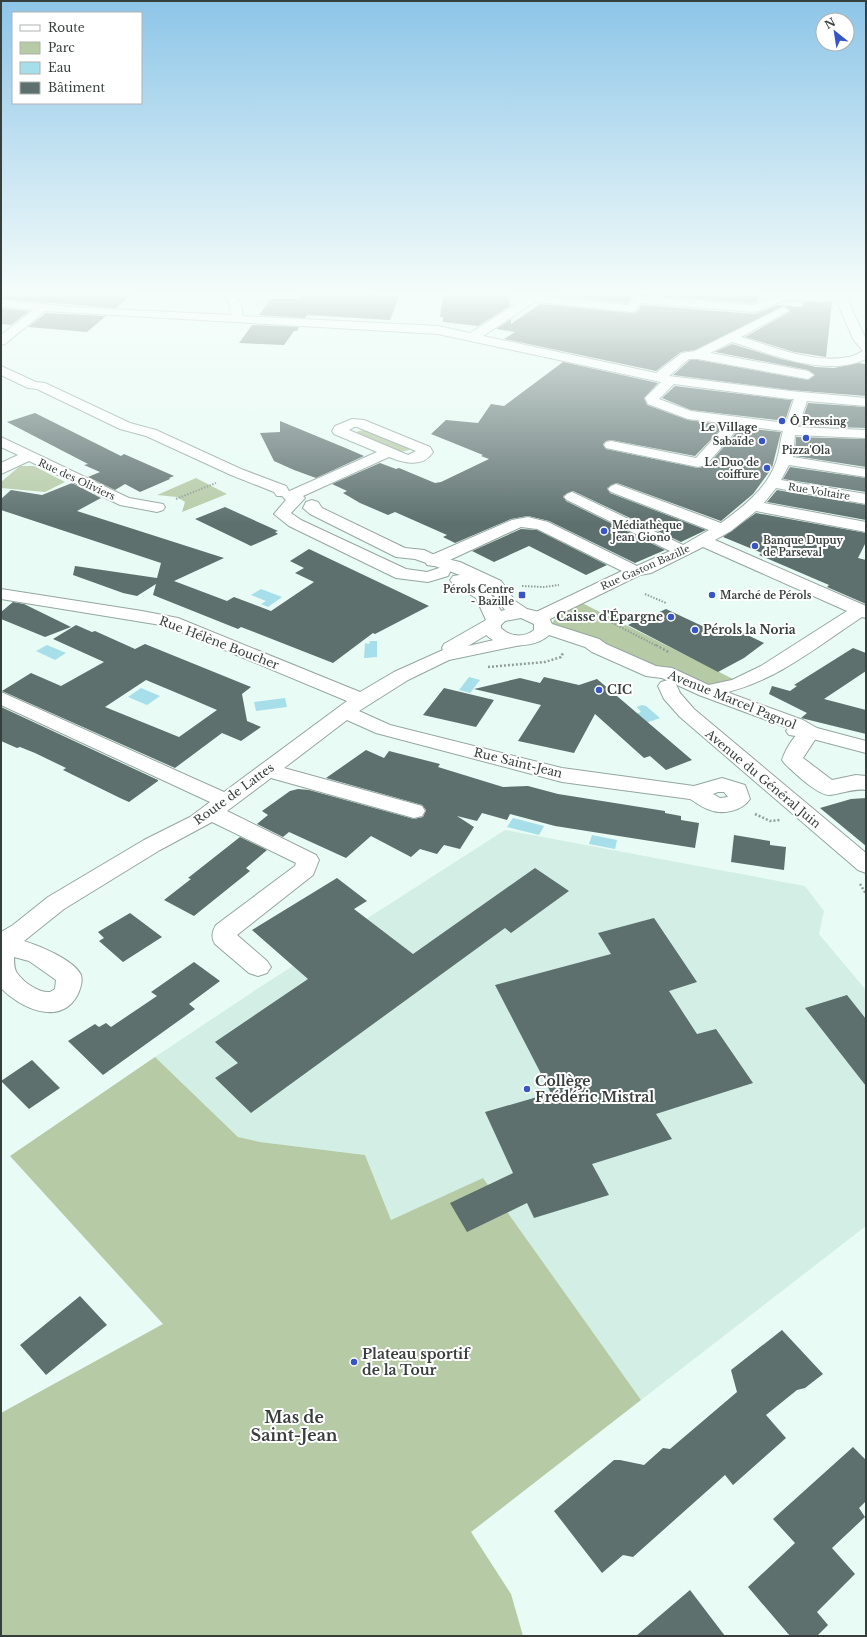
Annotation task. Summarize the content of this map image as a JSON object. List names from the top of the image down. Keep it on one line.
{"streets":{"street":["Rue des Oliviers","Rue Voltaire","Rue Gaston Bazille","Rue Hélène Boucher","Avenue Marcel Pagnol","Rue Saint-Jean","Avenue du Général Juin","Route de Lattes"]},"crossings":[["Rue Voltaire","Rue Gaston Bazille"],["Rue Gaston Bazille","Avenue Marcel Pagnol"],["Rue Hélène Boucher","Rue Saint-Jean"],["Rue Hélène Boucher","Route de Lattes"],["Avenue Marcel Pagnol","Avenue du Général Juin"],["Rue Saint-Jean","Route de Lattes"]],"districts":["Le Village","Mas de Saint-Jean"],"places":{"other":["Ô Pressing","Pizza'Ola","Sabaïde","Le Duo de coiffure","Médiathèque Jean Giono","Banque Dupuy de Parseval","Marché de Pérols","Caisse d'Épargne","Pérols la Noria","CIC","Collège Frédéric Mistral","Plateau sportif de la Tour"],"transit":["Pérols Centre - Bazille"]},"legend":["Route","Parc","Eau","Bâtiment"],"north":"top left"}
